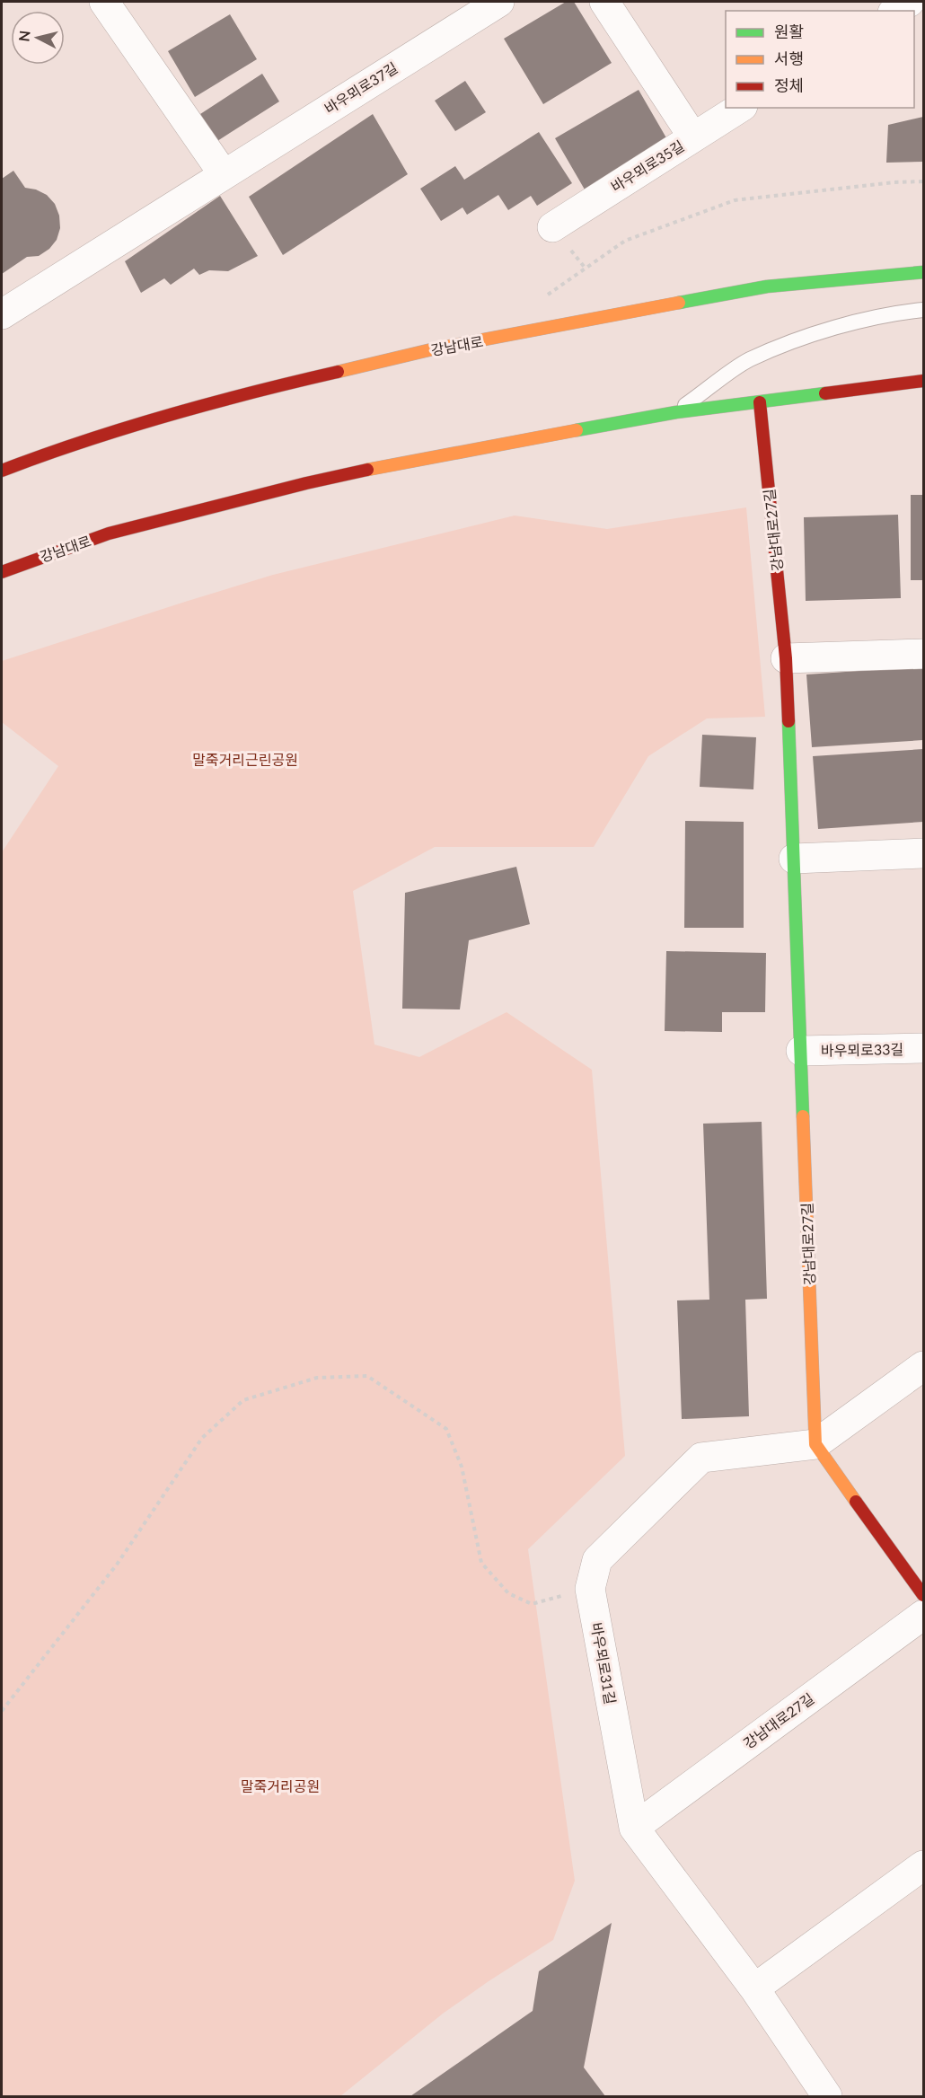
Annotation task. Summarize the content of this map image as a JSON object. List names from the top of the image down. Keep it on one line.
{"streets":{"main road":["강남대로","강남대로27길"],"street":["바우뫼로37길","바우뫼로35길","바우뫼로33길","바우뫼로31길"]},"crossings":[["강남대로","강남대로27길"],["강남대로27길","바우뫼로33길"],["강남대로27길","바우뫼로31길"]],"parks":["말죽거리근린공원","말죽거리공원"],"legend":["원활","서행","정체"],"north":"left"}
